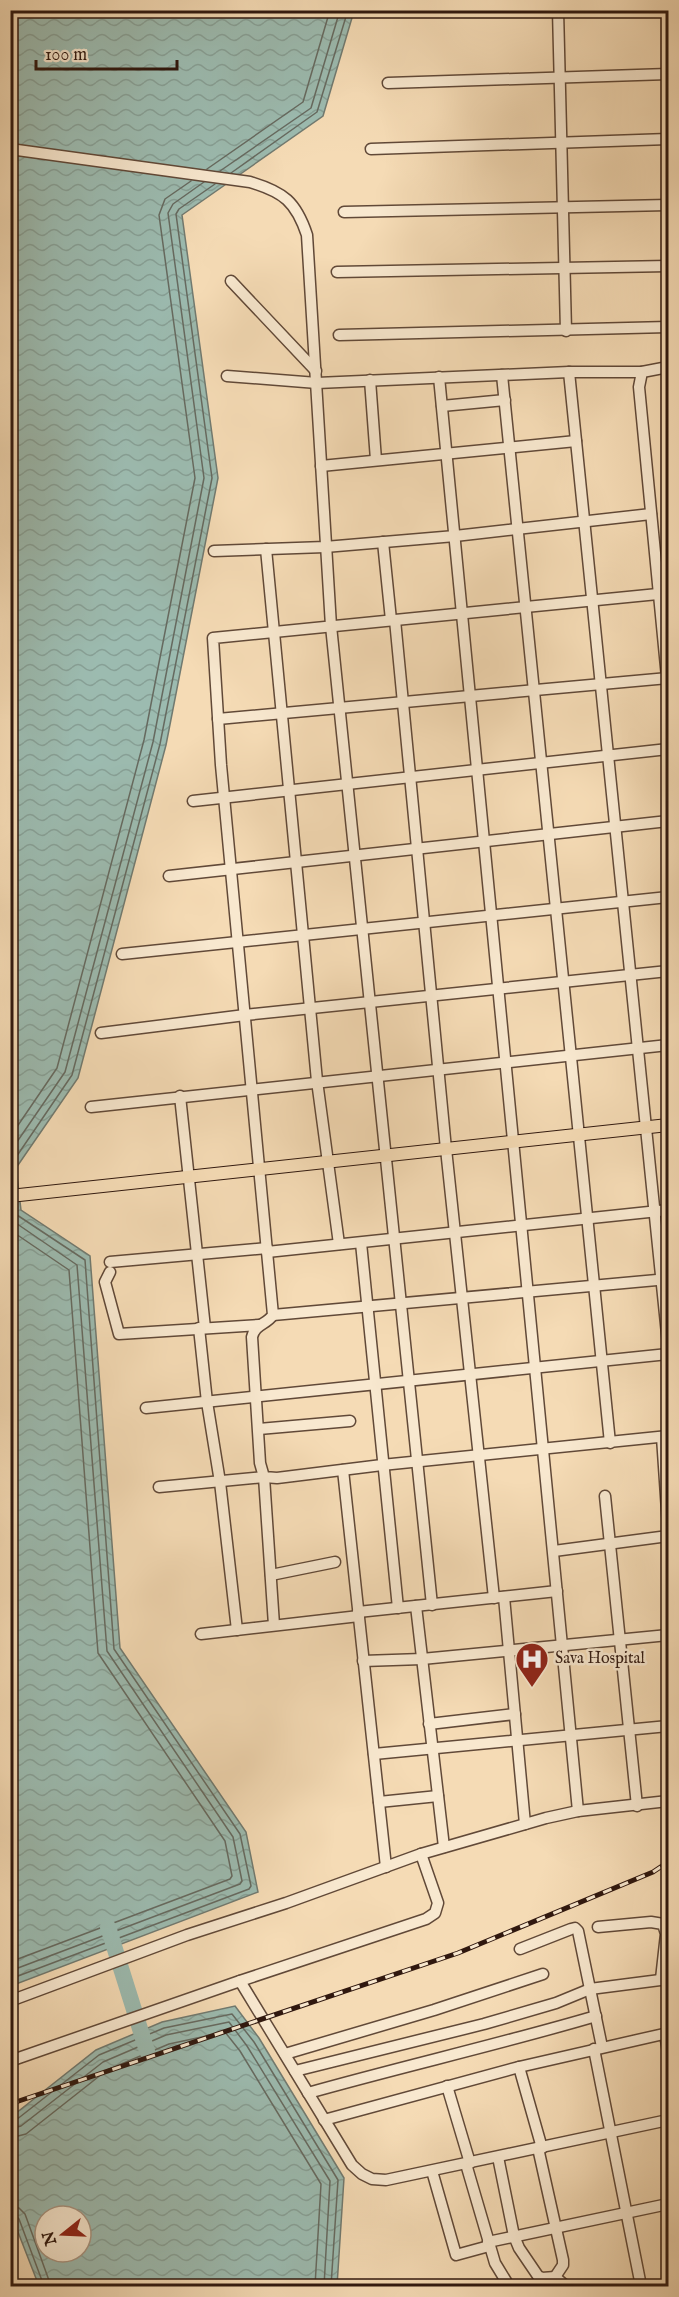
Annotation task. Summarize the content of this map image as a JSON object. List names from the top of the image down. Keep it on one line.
{"places":{"hospital":["Sava Hospital"]},"scale_bar":"100 m","north":"left"}
